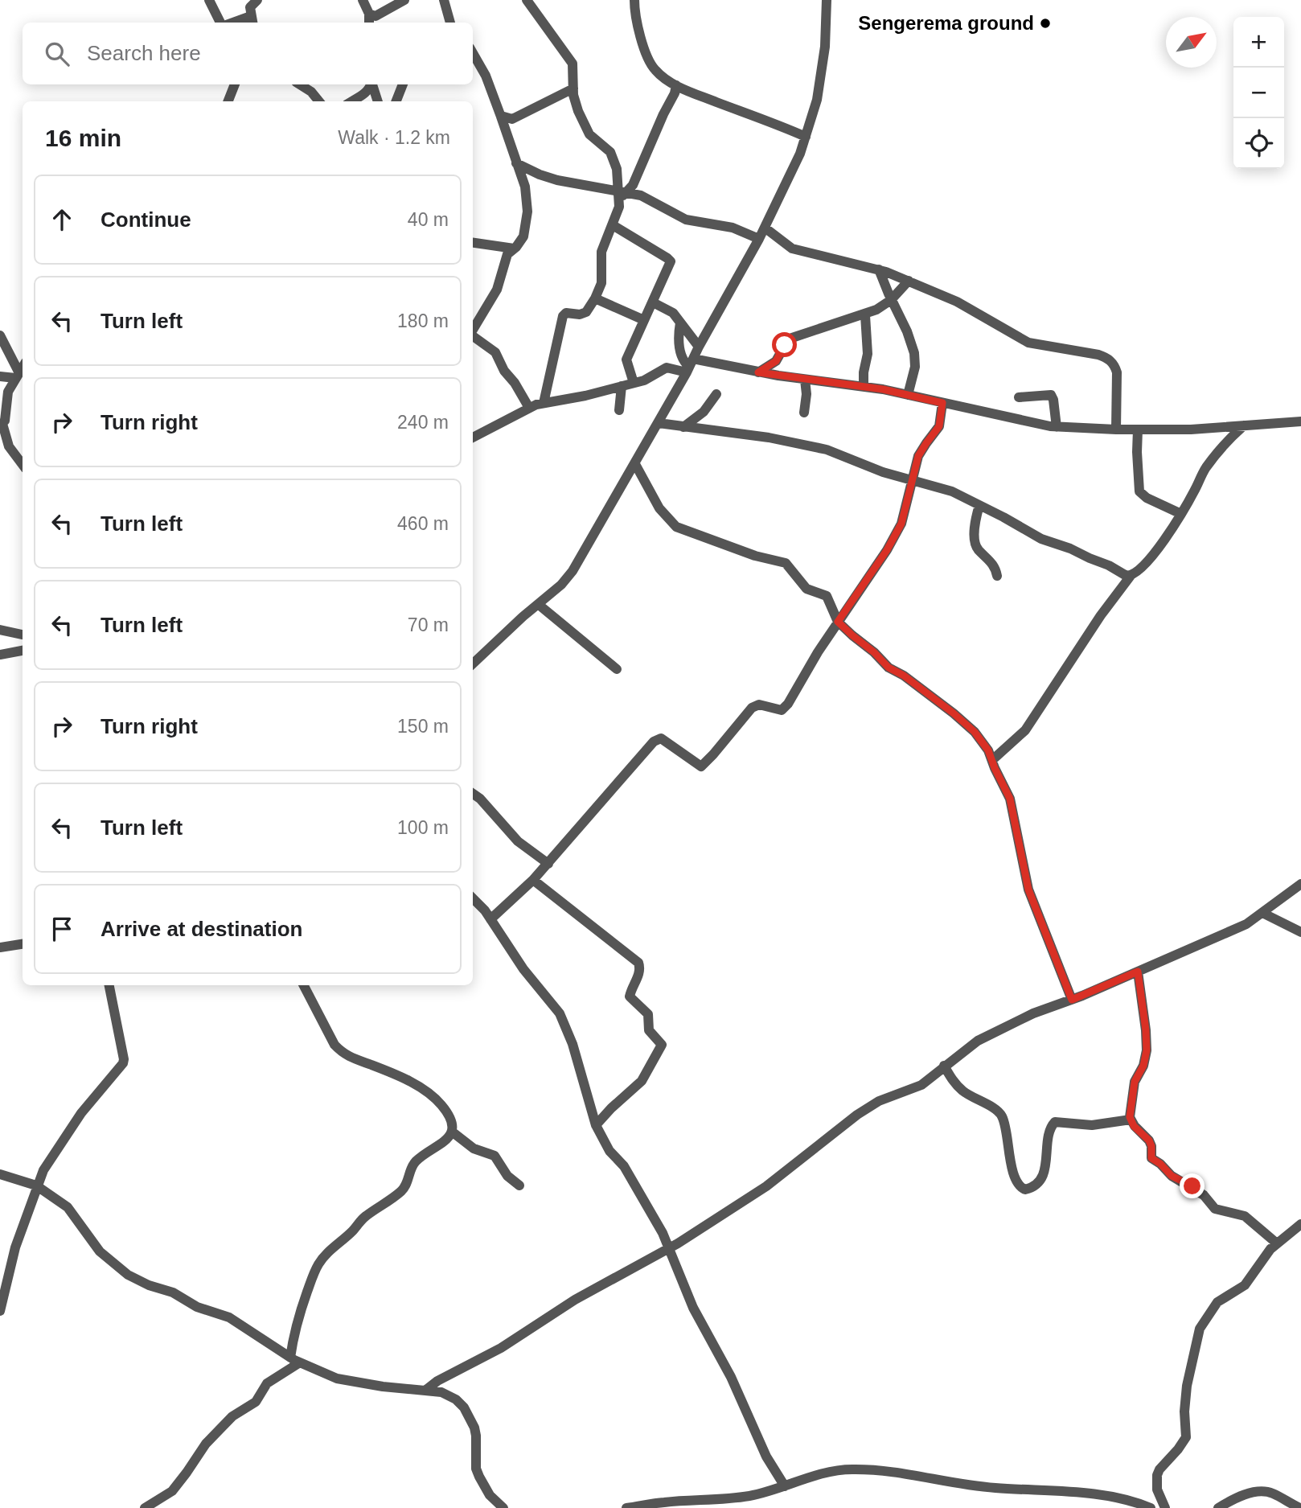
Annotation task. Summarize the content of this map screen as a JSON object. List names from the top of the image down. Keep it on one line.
{"places":["Sengerema ground"],"north":"top right","page":{"map_buttons":["+","−"],"search":"Search here","heading":["16 min","Walk · 1.2 km"],"list":[["Continue","40 m"],["Turn left","180 m"],["Turn right","240 m"],["Turn left","460 m"],["Turn left","70 m"],["Turn right","150 m"],["Turn left","100 m"],"Arrive at destination"]}}
